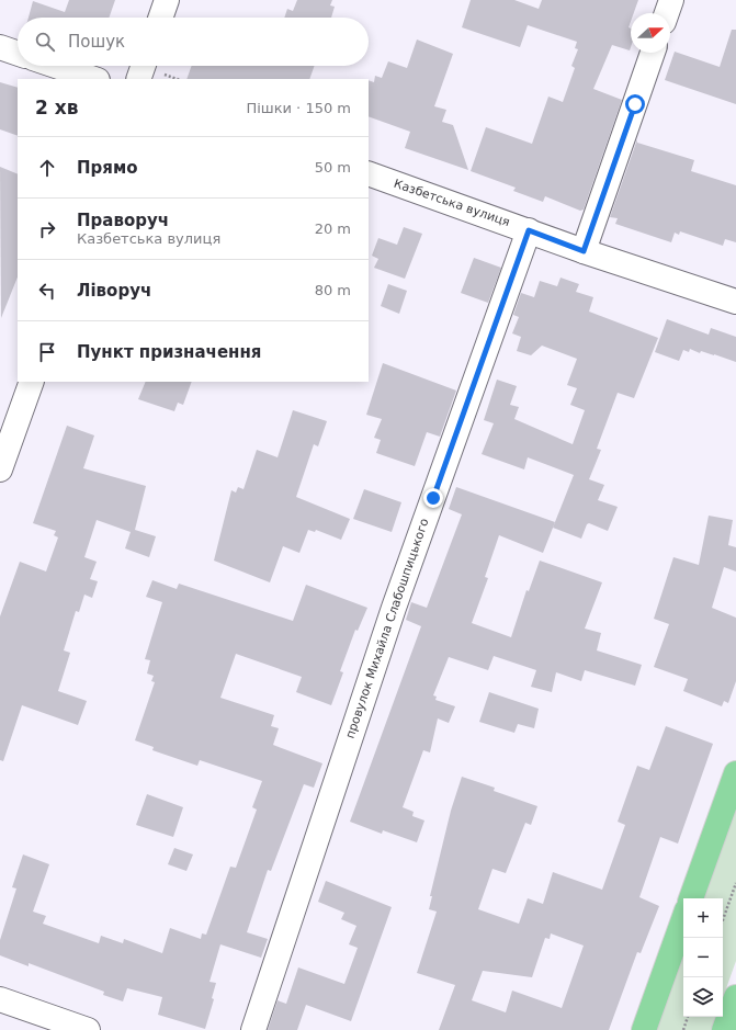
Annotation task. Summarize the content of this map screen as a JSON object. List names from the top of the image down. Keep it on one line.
{"streets":{"street":["Казбетська вулиця","провулок Михайла Слабошпицького"]},"crossings":[["Казбетська вулиця","провулок Михайла Слабошпицького"]],"north":"right","page":{"search":"Пошук","heading":["2 хв","Пішки · 150 m"],"list":[["Прямо","50 m"],["Праворуч","Казбетська вулиця","20 m"],["Ліворуч","80 m"],"Пункт призначення"],"map_buttons":["+","−"]}}
